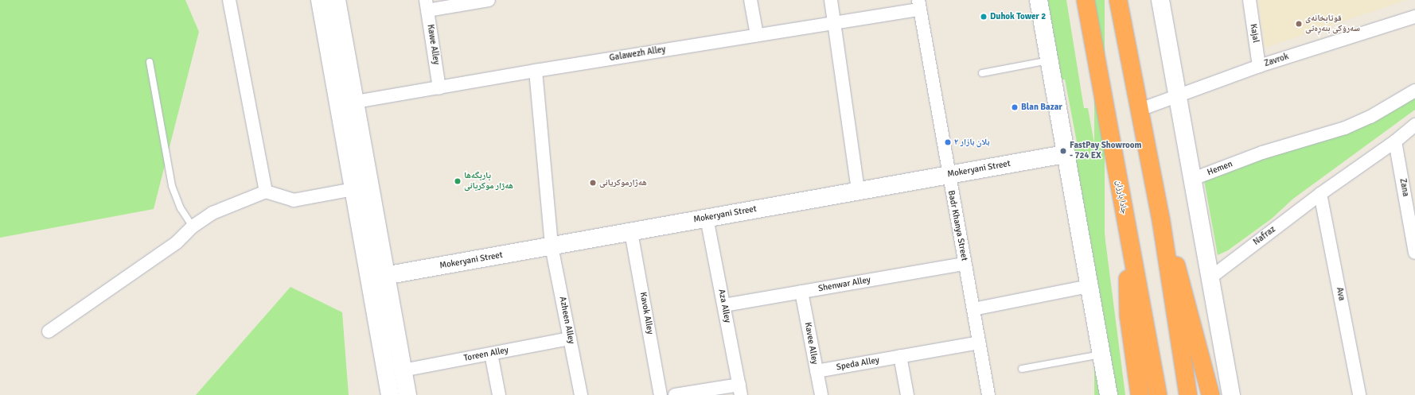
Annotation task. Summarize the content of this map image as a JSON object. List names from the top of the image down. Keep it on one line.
{"streets":{"highway":["جادا بارزان"],"main road":["Mokeryani Street"],"street":["Kajal","Kawe Alley","Galawezh Alley","Zavrok","Hemen","Zana","Badr Khanya Street","Nafraz","Shenwar Alley","Ava","Aza Alley","Kavok Alley","Azheen Alley","Kavee Alley","Toreen Alley","Speda Alley"]},"crossings":[["Kajal","Zavrok"],["Kawe Alley","Galawezh Alley"],["Galawezh Alley","Badr Khanya Street"],["Galawezh Alley","Azheen Alley"],["Mokeryani Street","Badr Khanya Street"],["Mokeryani Street","Aza Alley"],["Mokeryani Street","Kavok Alley"],["Mokeryani Street","Azheen Alley"],["Zana","Nafraz"],["Badr Khanya Street","Shenwar Alley"],["Badr Khanya Street","Speda Alley"],["Nafraz","Ava"],["Shenwar Alley","Aza Alley"],["Shenwar Alley","Kavee Alley"],["Azheen Alley","Toreen Alley"],["Kavee Alley","Speda Alley"]],"places":["Duhok Tower 2","قوتابخانەی سەرۆکی بنەڕەتی","Blan Bazar","بلان بازار ٢","FastPay Showroom - 724 EX","یاریگەها هەژار موکریانی","ھەژارموکریانی"]}
